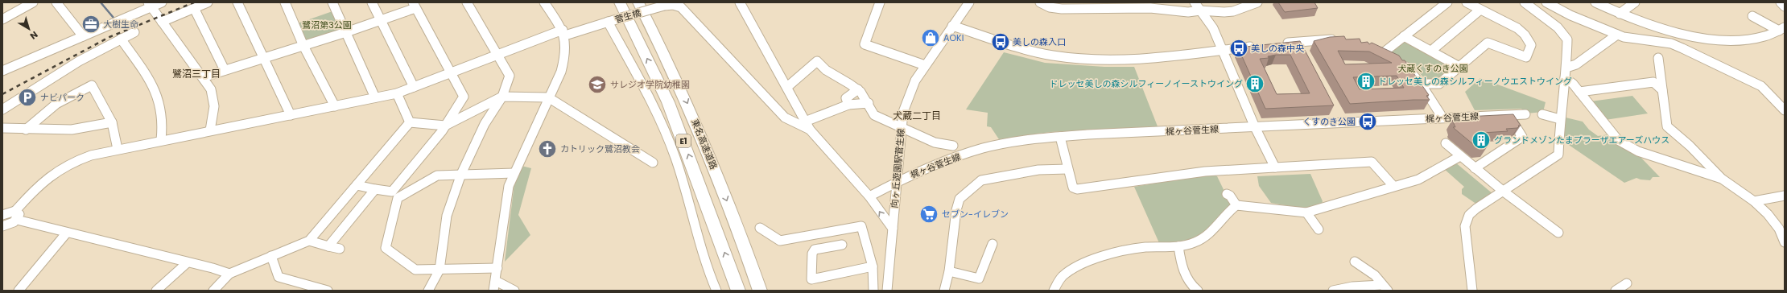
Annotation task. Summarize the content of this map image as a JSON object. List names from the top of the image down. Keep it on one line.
{"streets":{"highway":["E1","東名高速道路"],"street":["菅生橋","梶ヶ谷菅生線","向ヶ丘遊園駅菅生線"]},"crossings":[["梶ヶ谷菅生線","向ヶ丘遊園駅菅生線"]],"districts":["鷺沼三丁目","犬蔵二丁目"],"parks":["鷺沼第3公園","犬蔵くすのき公園"],"places":{"office":["大樹生命"],"shop":["AOKI"],"bus stop":["美しの森入口","美しの森中央","くすのき公園"],"building":["ドレッセ美しの森シルフィーノウエストウイング","ドレッセ美しの森シルフィーノイーストウイング","グランドメゾンたまプラーザエアーズハウス"],"school or university":["サレジオ学院幼稚園"],"parking":["ナビパーク"],"church":["カトリック鷺沼教会"],"supermarket":["セブン-イレブン"]},"north":"bottom right"}
